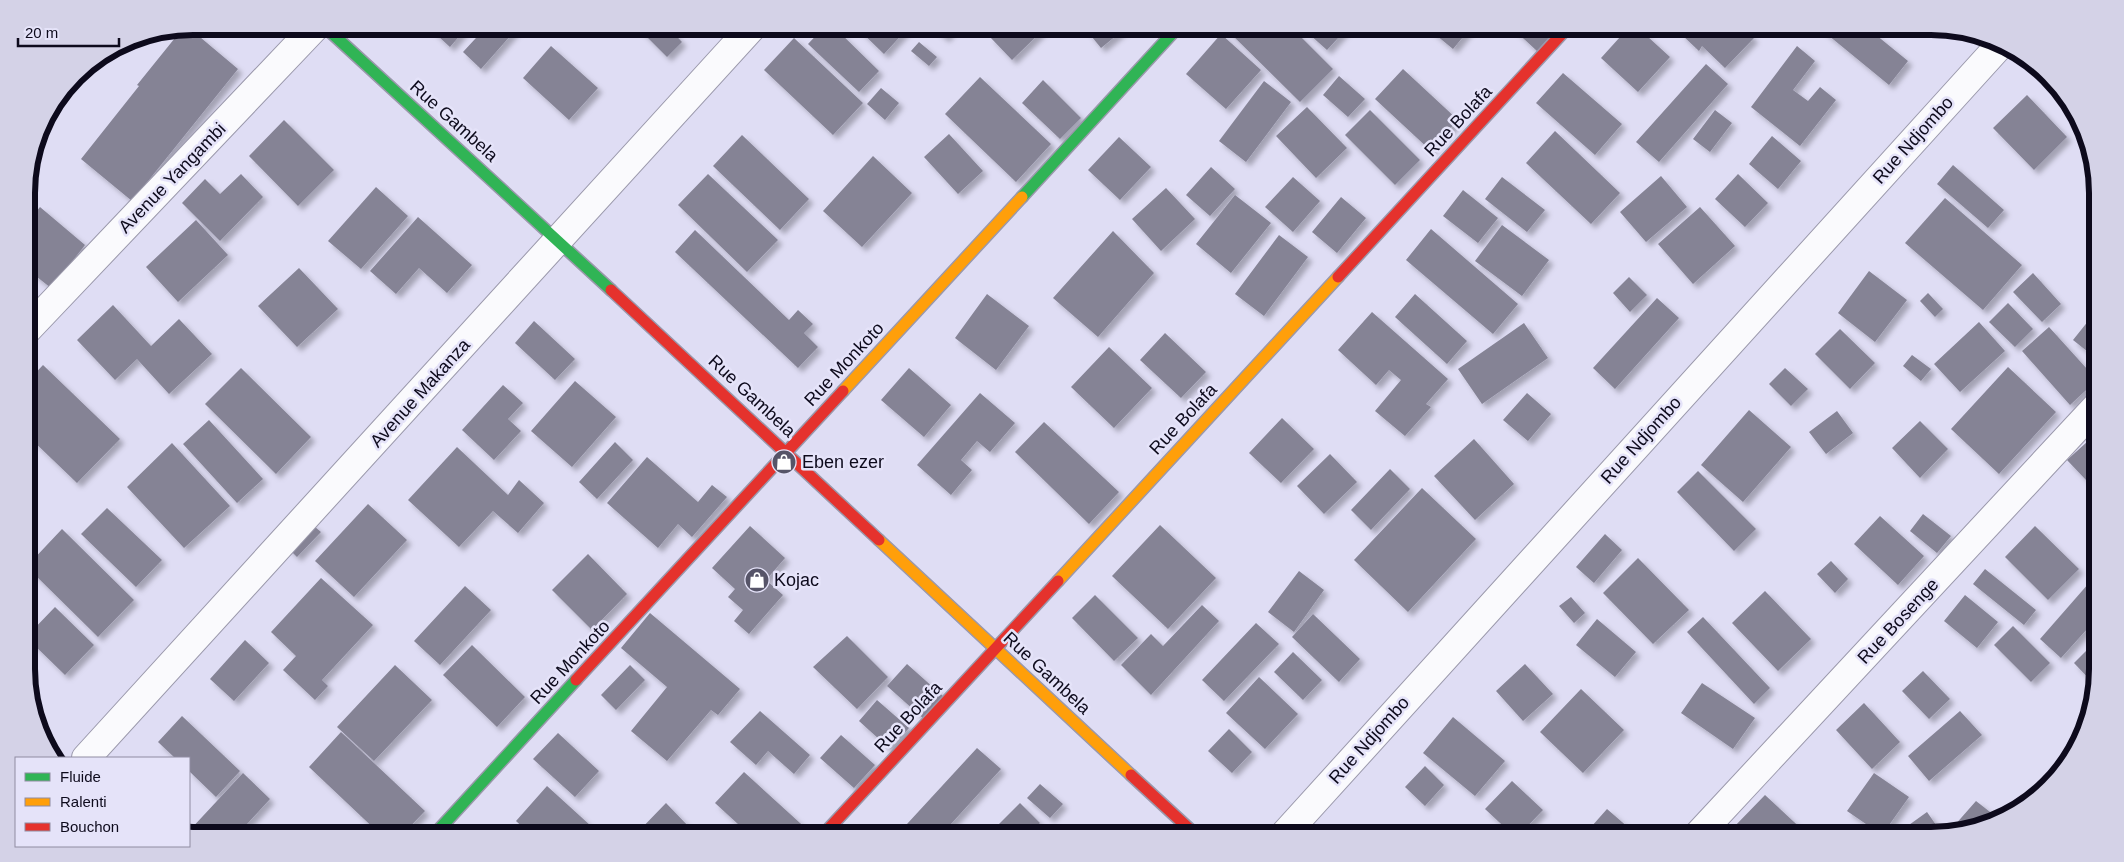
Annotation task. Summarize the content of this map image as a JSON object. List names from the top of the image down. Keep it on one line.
{"streets":{"street":["Rue Gambela","Rue Bolafa","Rue Ndjombo","Avenue Yangambi","Rue Monkoto","Avenue Makanza","Rue Bosenge"]},"crossings":[["Rue Gambela","Rue Bolafa"],["Rue Gambela","Rue Monkoto"],["Rue Gambela","Avenue Makanza"]],"places":{"shop":["Eben ezer","Kojac"]},"legend":["Fluide","Ralenti","Bouchon"],"scale_bar":"20 m"}
